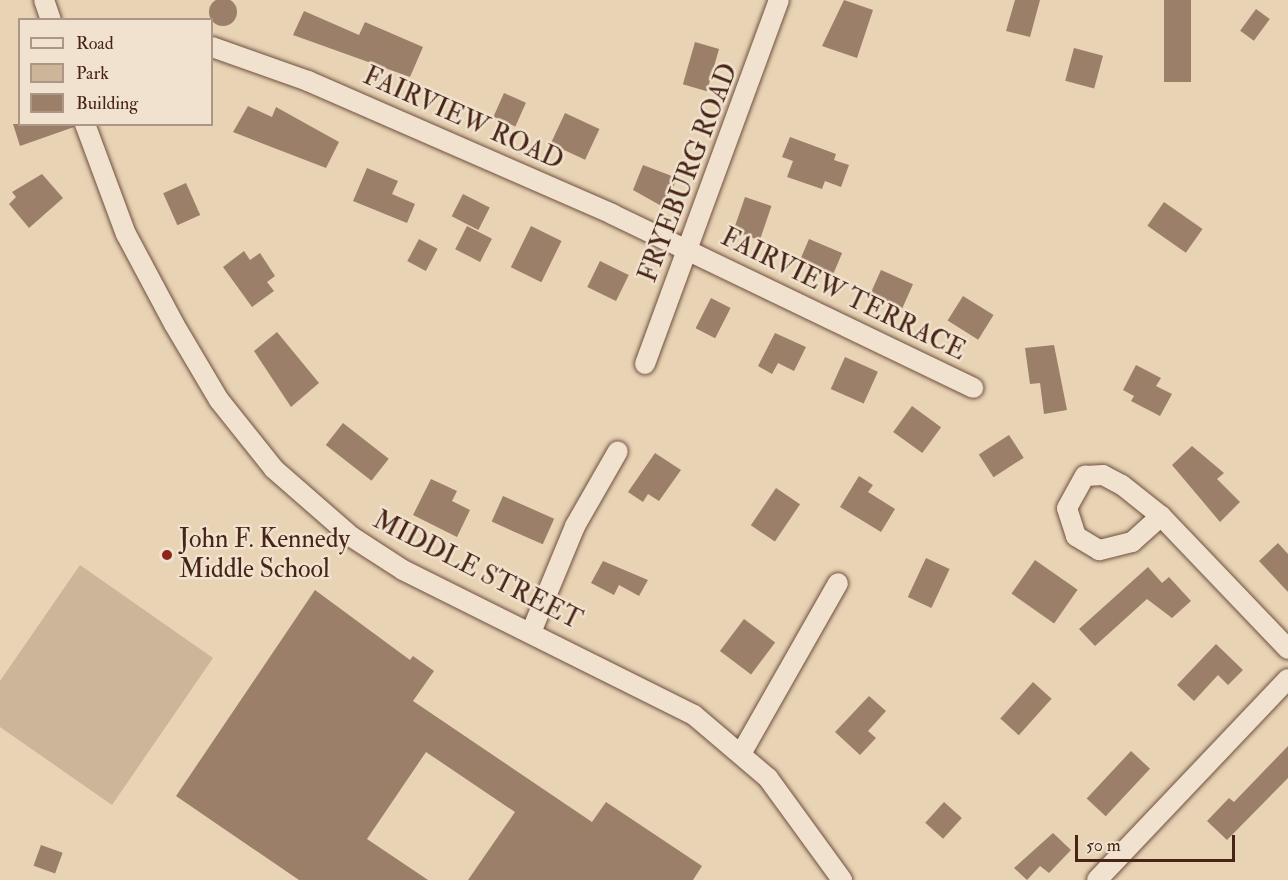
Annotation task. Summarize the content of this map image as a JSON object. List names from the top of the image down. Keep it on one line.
{"streets":{"street":["FAIRVIEW ROAD","FRYEBURG ROAD","FAIRVIEW TERRACE","MIDDLE STREET"]},"crossings":[["FAIRVIEW ROAD","FRYEBURG ROAD"],["FAIRVIEW ROAD","FAIRVIEW TERRACE"],["FRYEBURG ROAD","FAIRVIEW TERRACE"]],"places":["John F. Kennedy Middle School"],"legend":["Road","Park","Building"],"scale_bar":"50 m"}
